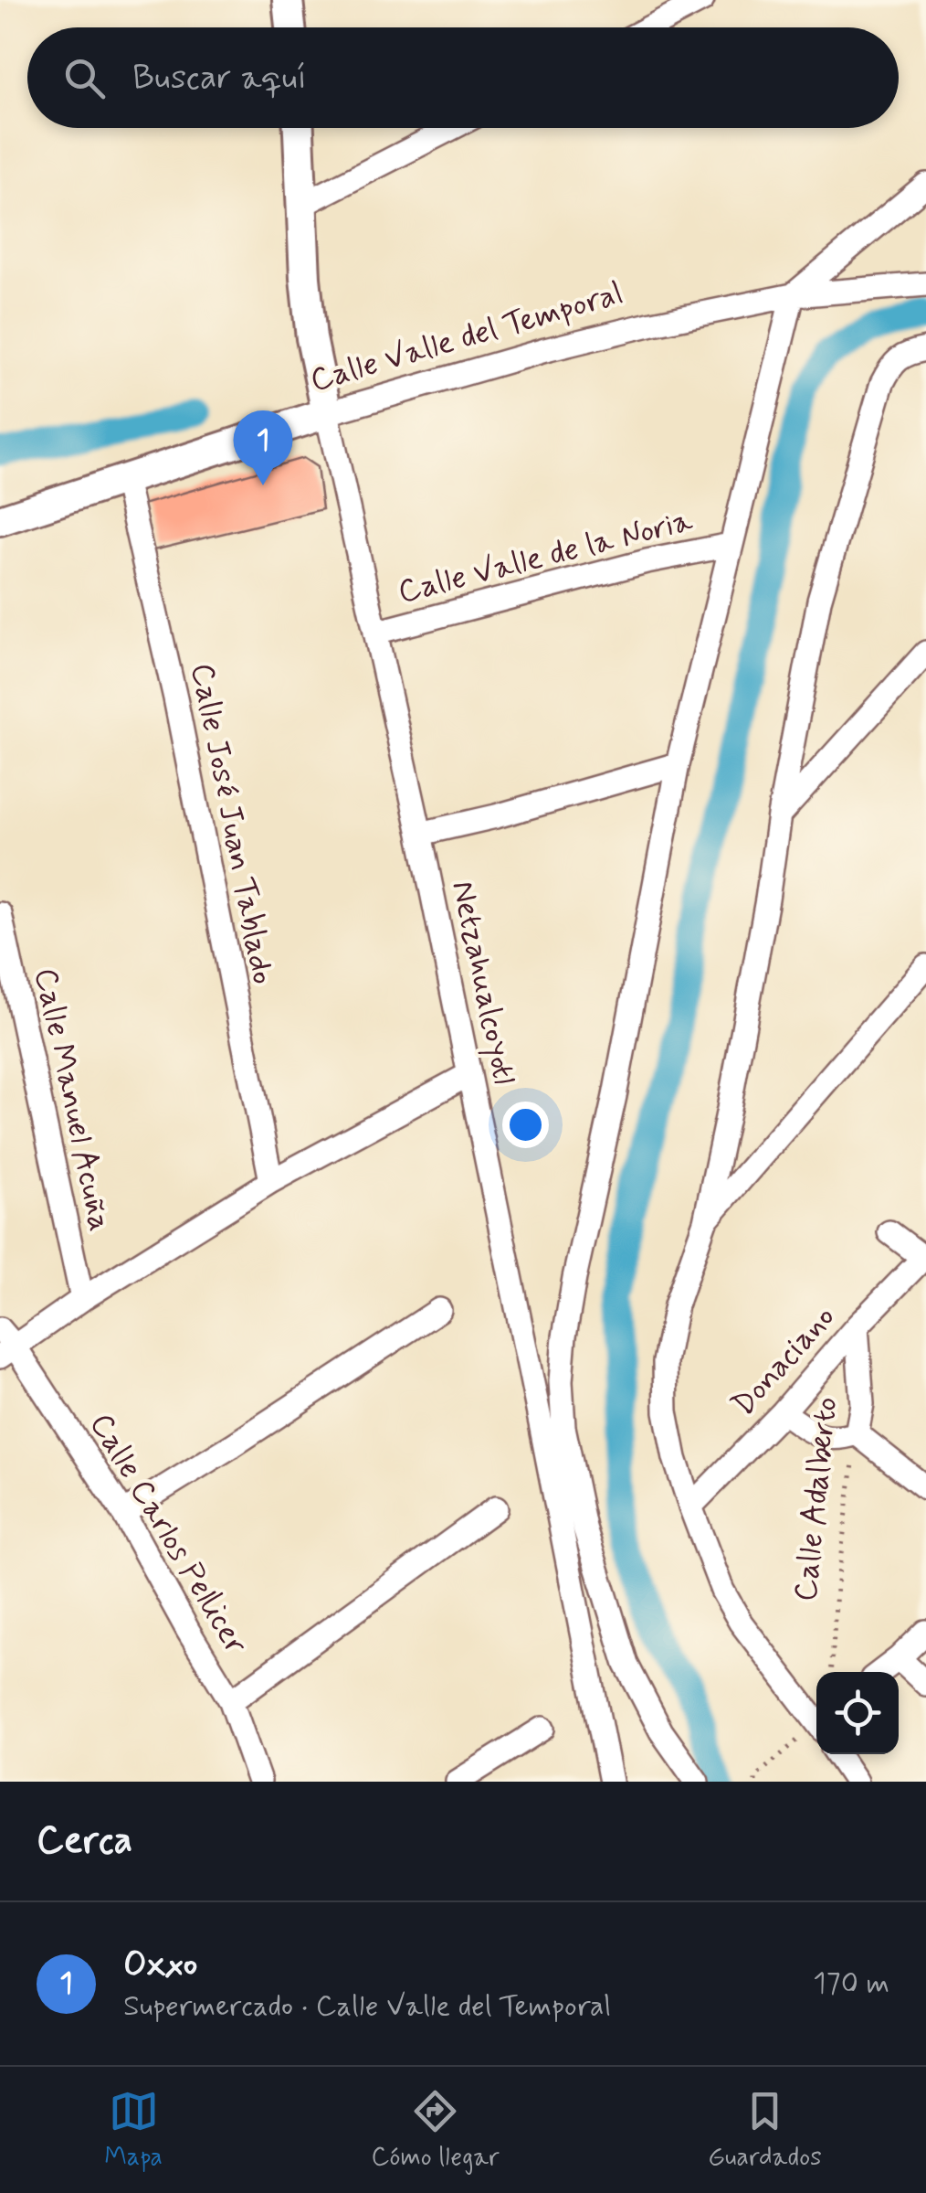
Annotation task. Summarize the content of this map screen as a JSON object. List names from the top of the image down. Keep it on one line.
{"streets":{"street":["Calle Valle del Temporal","Calle Valle de la Noria","Calle José Juan Tablado","Netzahualcoyotl","Calle Manuel Acuña","Donaciano","Calle Adalberto","Calle Carlos Pellicer"]},"crossings":[["Calle Valle del Temporal","Calle José Juan Tablado"],["Calle Valle del Temporal","Netzahualcoyotl"],["Calle Valle de la Noria","Netzahualcoyotl"],["Donaciano","Calle Adalberto"]],"page":{"search":"Buscar aquí","pins":"1","heading":"Cerca","list":[{"mark":"1","name":"Oxxo","note":"Supermercado · Calle Valle del Temporal","value":"170 m"}],"nav":["Mapa","Cómo llegar","Guardados"]}}
